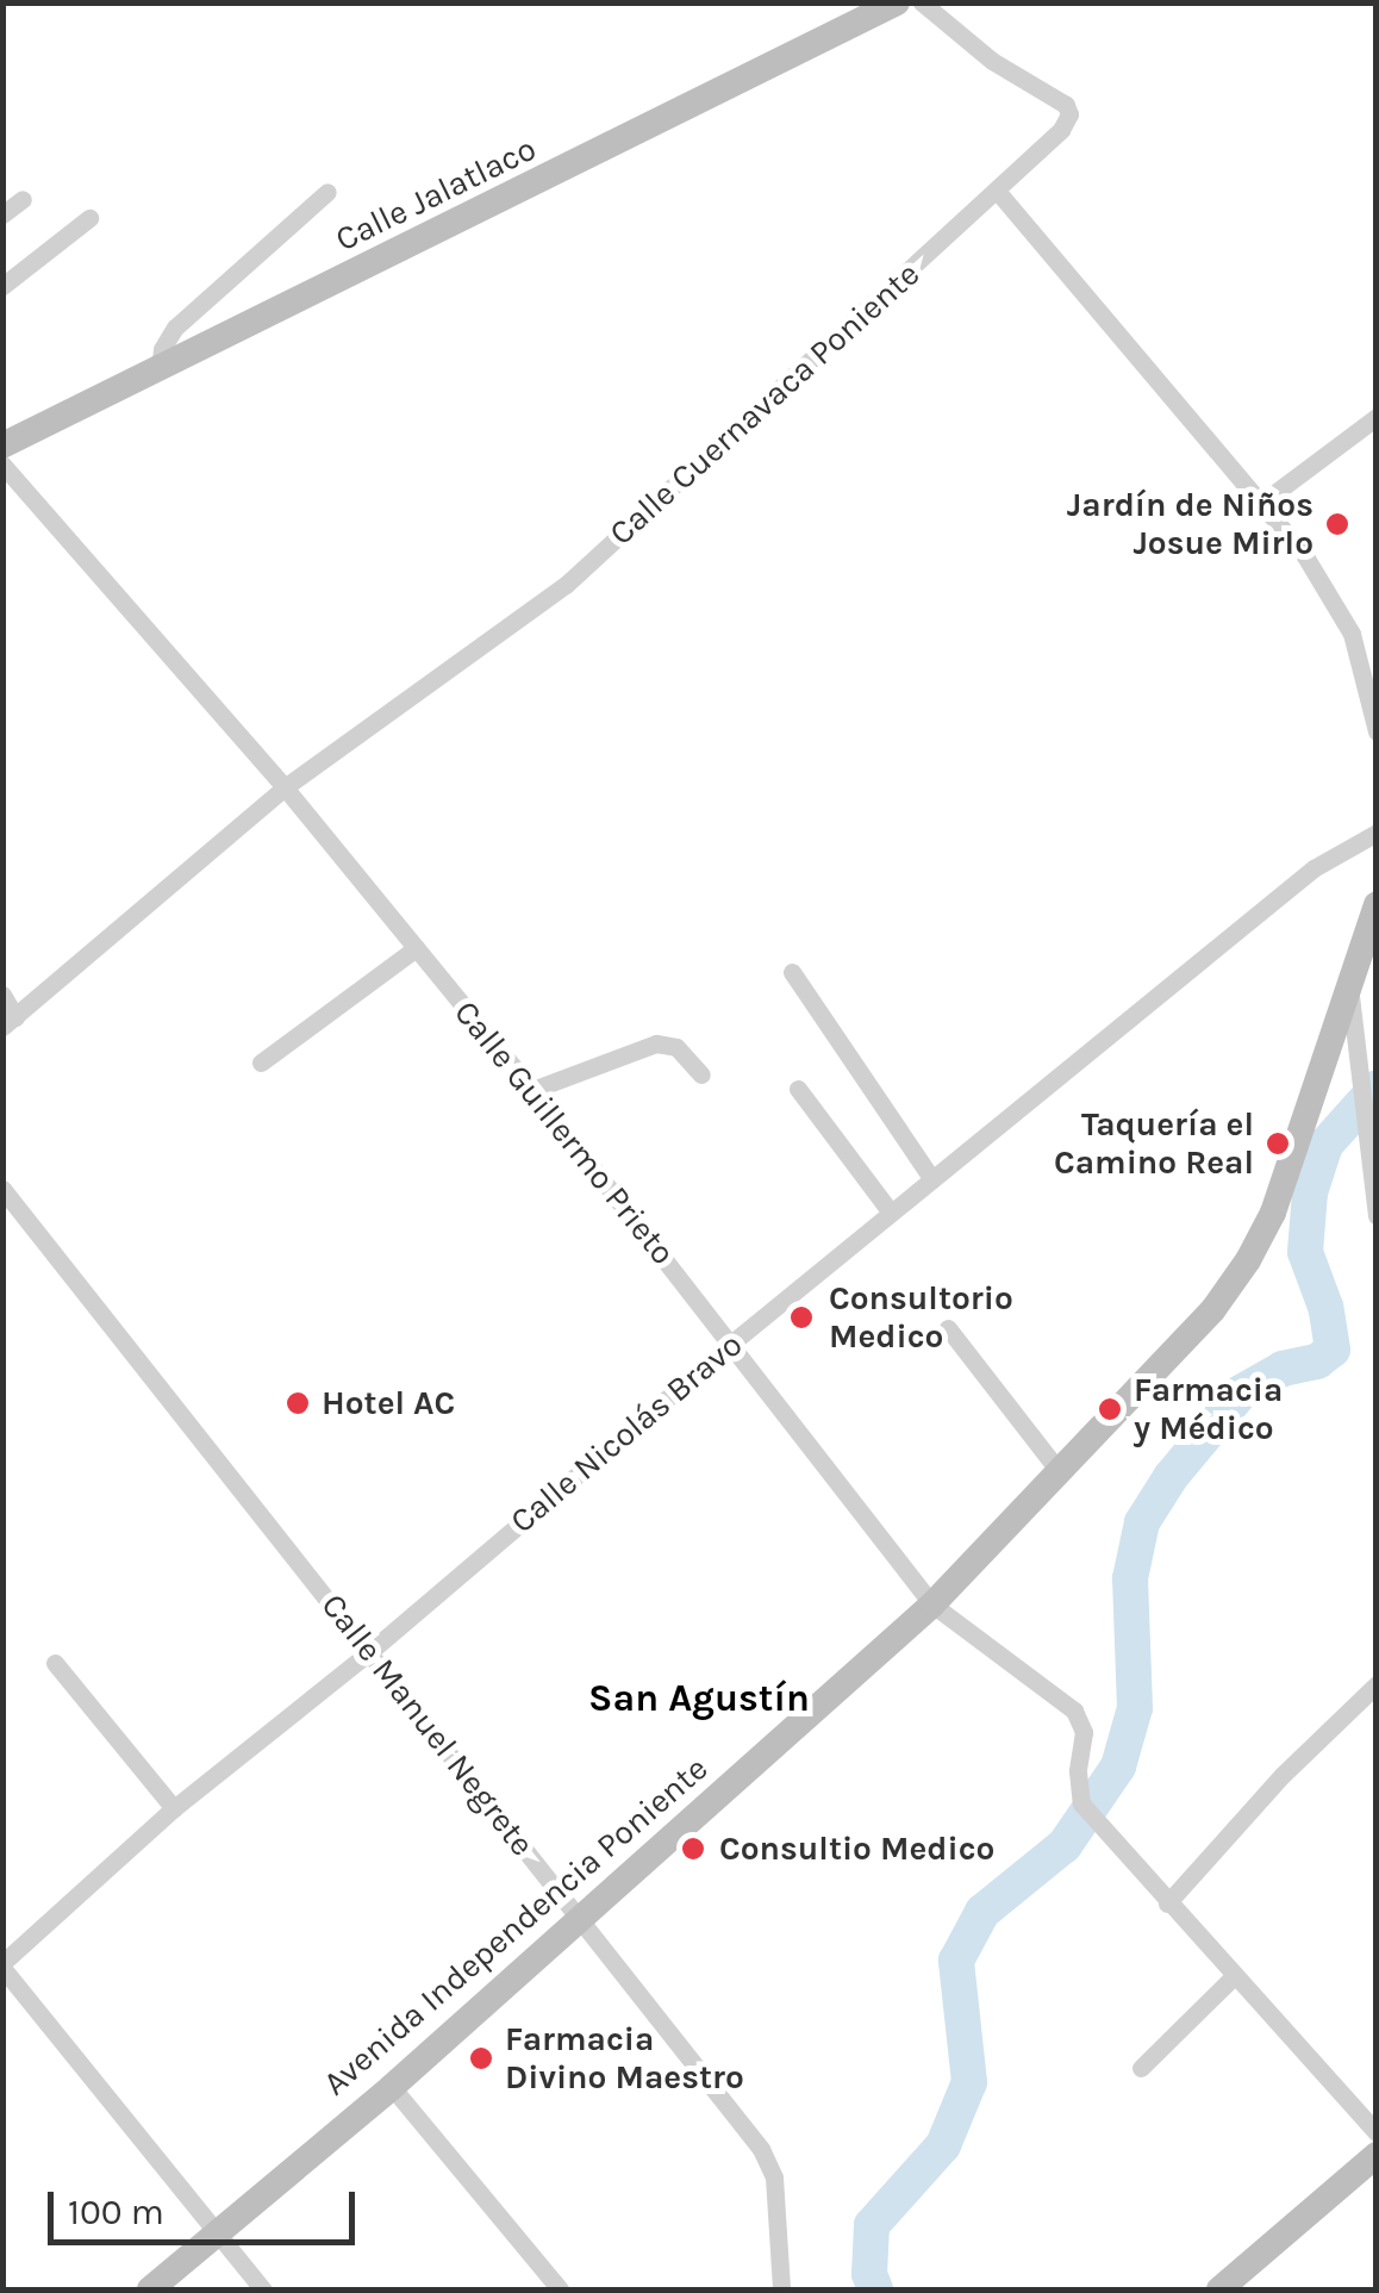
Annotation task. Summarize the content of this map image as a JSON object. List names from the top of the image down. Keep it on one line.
{"streets":{"main road":["Calle Jalatlaco","Avenida Independencia Poniente"],"street":["Calle Cuernavaca Poniente","Calle Guillermo Prieto","Calle Nicolás Bravo","Calle Manuel Negrete"]},"crossings":[["Calle Cuernavaca Poniente","Calle Guillermo Prieto"],["Calle Guillermo Prieto","Calle Nicolás Bravo"],["Calle Guillermo Prieto","Avenida Independencia Poniente"],["Calle Nicolás Bravo","Calle Manuel Negrete"],["Calle Manuel Negrete","Avenida Independencia Poniente"]],"districts":["San Agustín"],"places":["Jardín de Niños Josue Mirlo","Taquería el Camino Real","Consultorio Medico","Hotel AC","Farmacia y Médico","Consultio Medico","Farmacia Divino Maestro"],"scale_bar":"100 m"}
